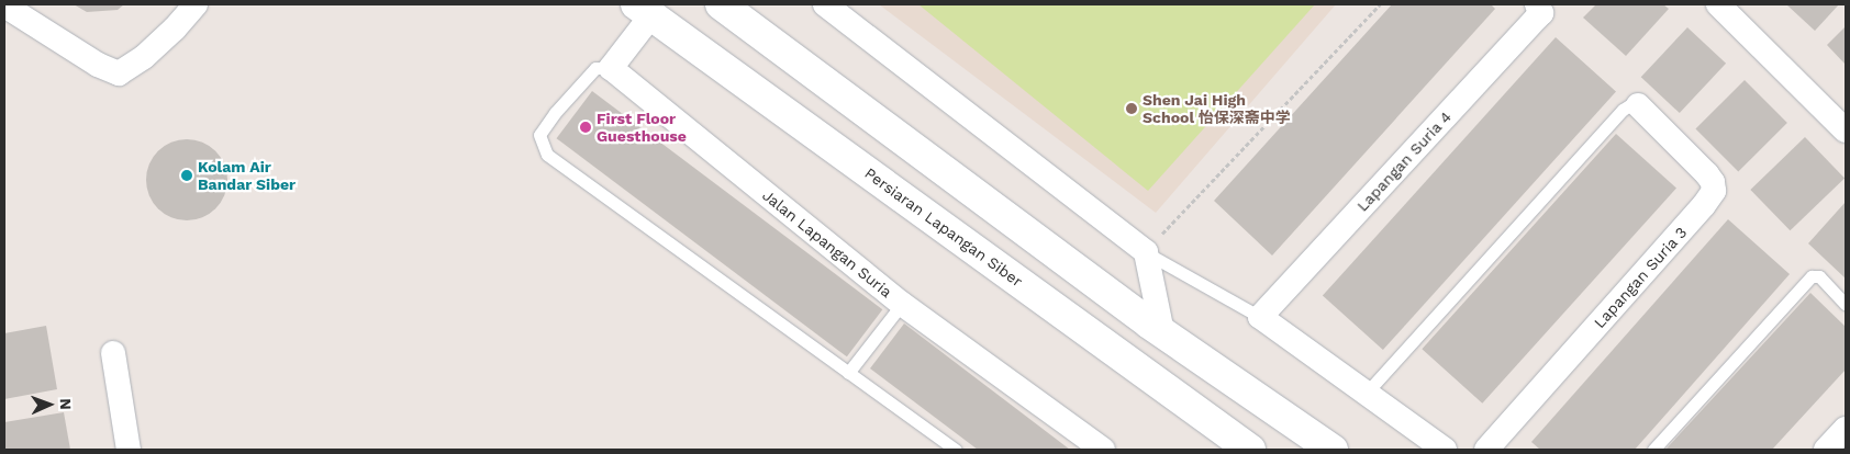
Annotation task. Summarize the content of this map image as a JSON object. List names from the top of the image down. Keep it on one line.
{"streets":{"main road":["Persiaran Lapangan Siber"],"street":["Lapangan Suria 4","Jalan Lapangan Suria","Lapangan Suria 3"]},"places":["Shen Jai High School 怡保深斋中学","First Floor Guesthouse","Kolam Air Bandar Siber"],"north":"right"}
